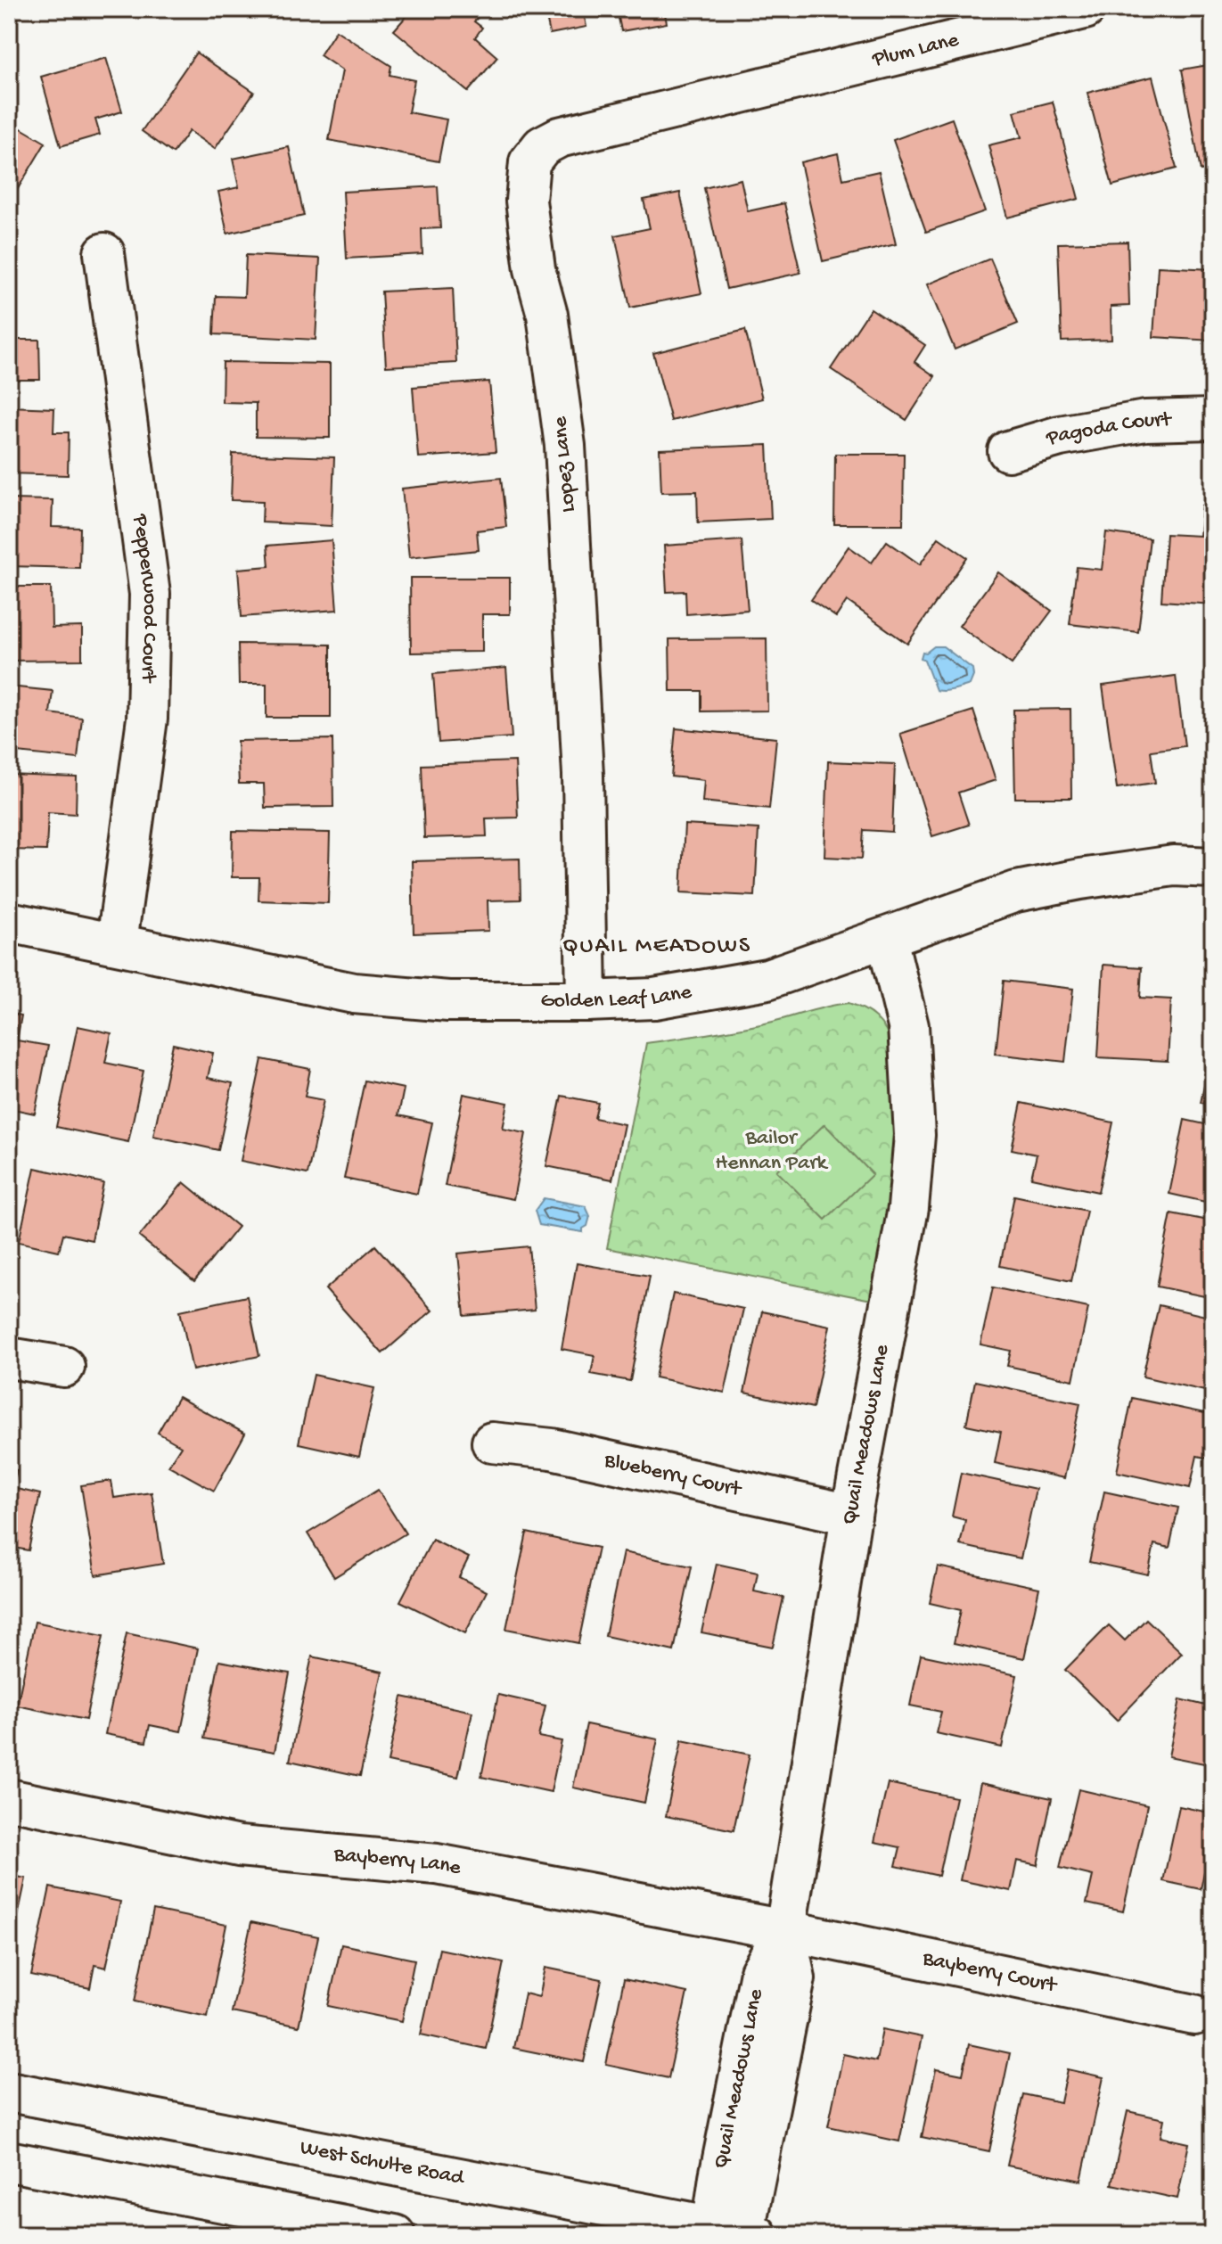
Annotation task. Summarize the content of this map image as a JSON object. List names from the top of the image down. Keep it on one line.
{"streets":{"street":["Plum Lane","Pagoda Court","Lopez Lane","Pepperwood Court","Golden Leaf Lane","Quail Meadows Lane","Blueberry Court","Bayberry Lane","Bayberry Court","West Schulte Road"]},"crossings":[["Plum Lane","Lopez Lane"],["Lopez Lane","Golden Leaf Lane"],["Pepperwood Court","Golden Leaf Lane"],["Golden Leaf Lane","Quail Meadows Lane"],["Quail Meadows Lane","Blueberry Court"],["Quail Meadows Lane","Bayberry Lane"],["Quail Meadows Lane","Bayberry Court"],["Quail Meadows Lane","West Schulte Road"],["Bayberry Lane","Bayberry Court"]],"districts":["QUAIL MEADOWS"],"parks":["Bailor Hennan Park"]}
